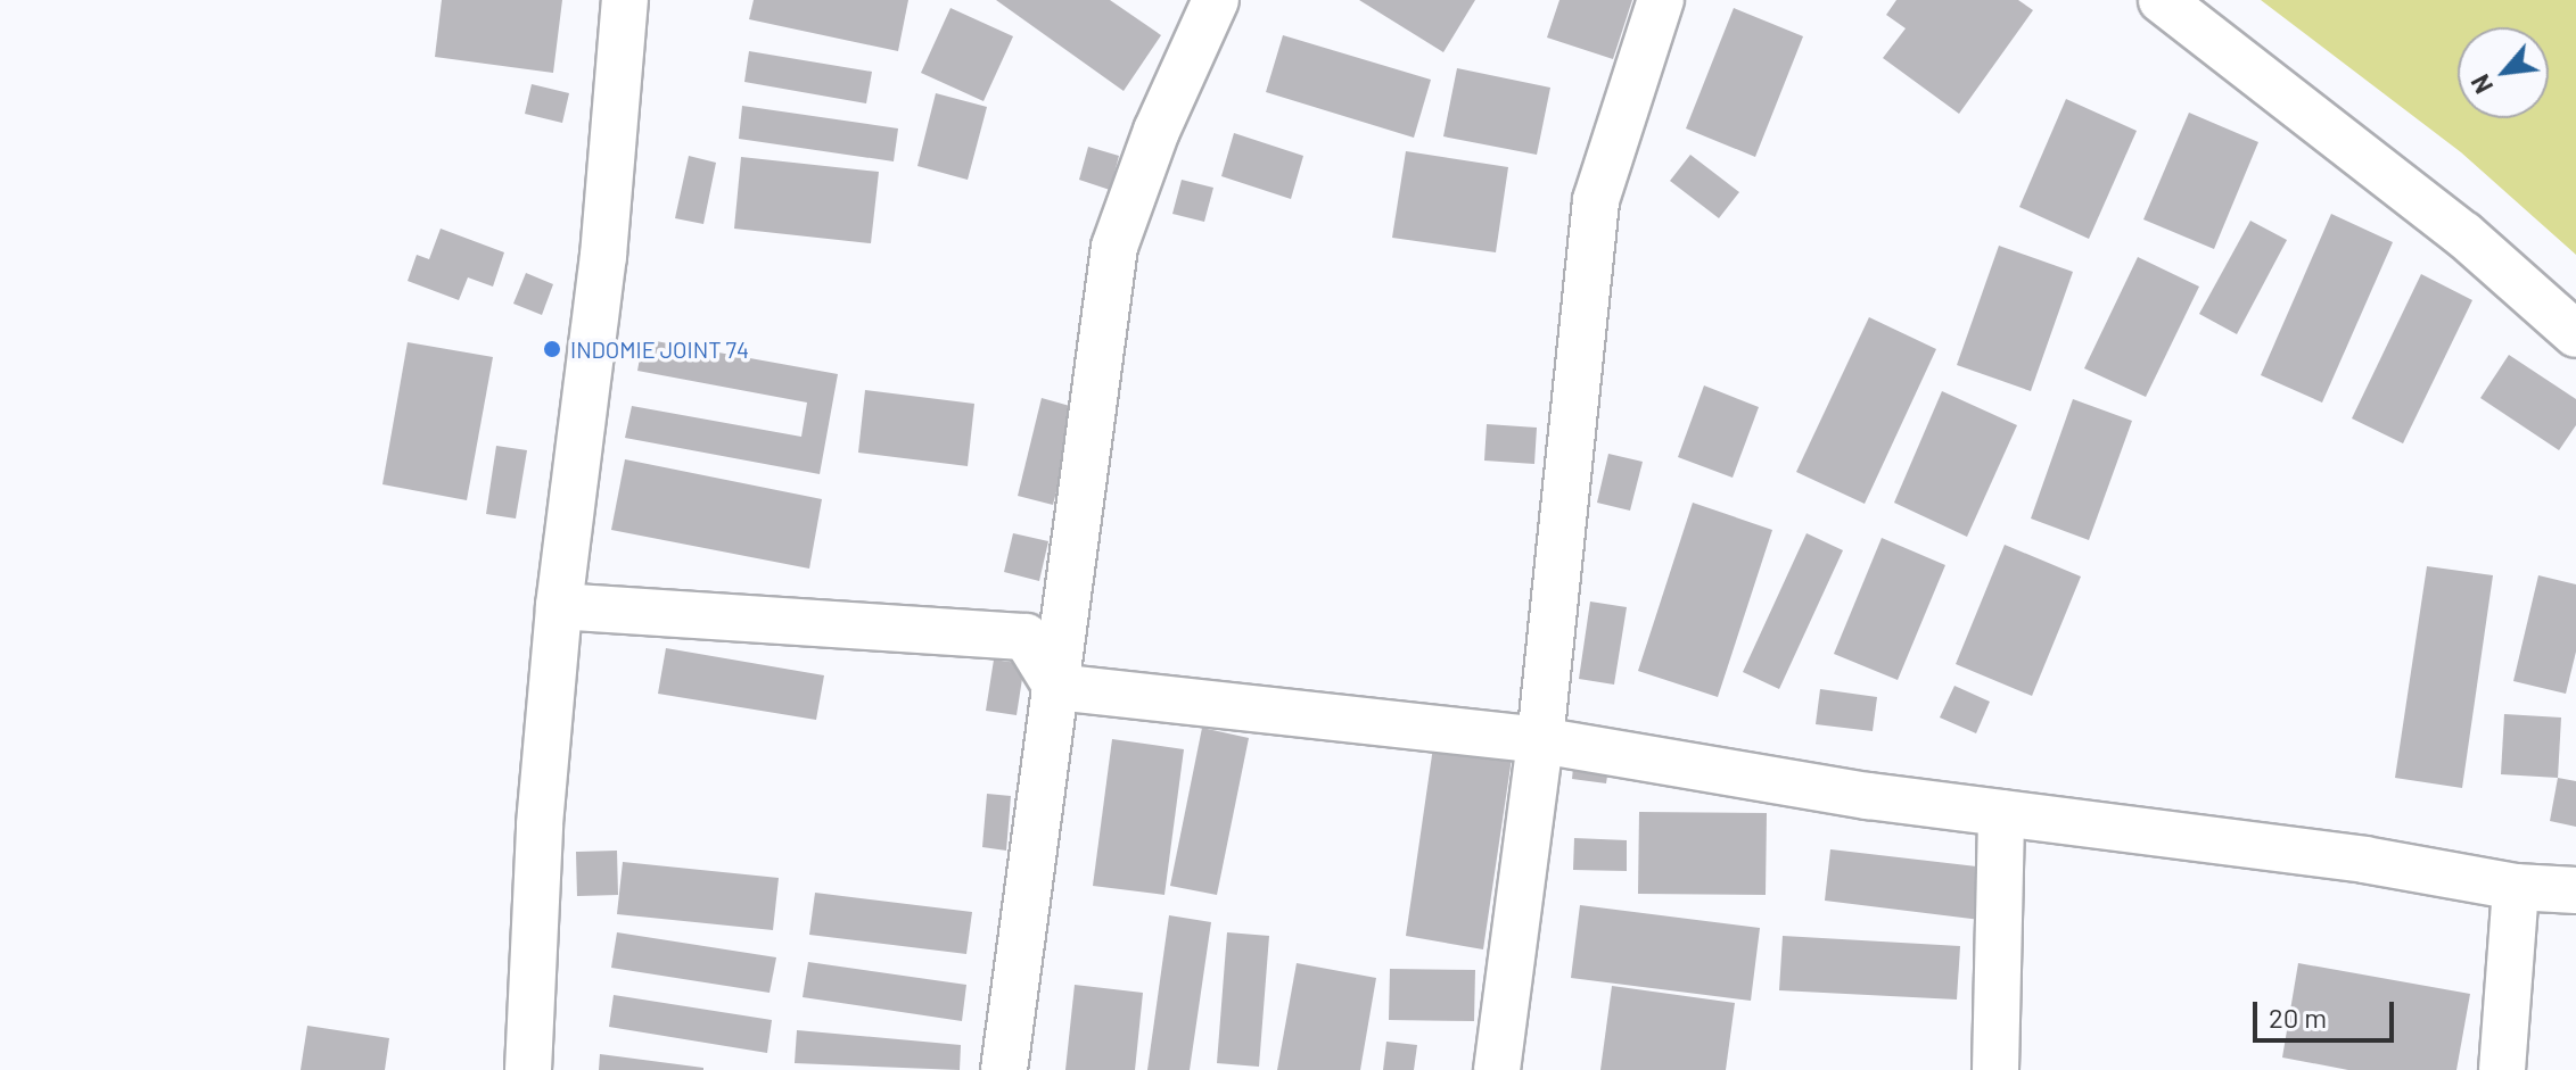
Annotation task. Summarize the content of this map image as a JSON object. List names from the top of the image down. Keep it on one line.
{"places":["INDOMIE JOINT 74"],"scale_bar":"20 m","north":"bottom left"}
